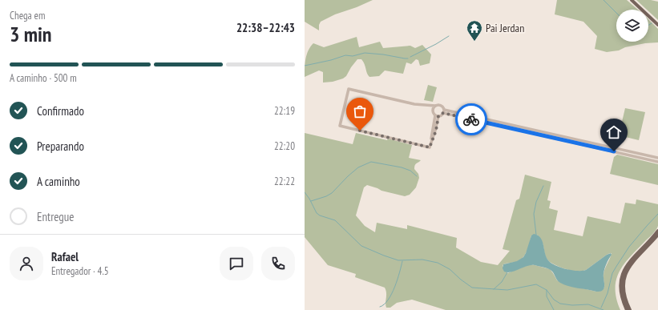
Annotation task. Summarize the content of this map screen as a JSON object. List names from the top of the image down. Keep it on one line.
{"places":{"temple":["Pai Jerdan"]},"page":{"heading":["3 min","Chega em","22:38–22:43"],"panel":["Rafael","Entregador · 4.5"],"bar":"A caminho · 500 m","list":[["Confirmado","22:19"],["Preparando","22:20"],["A caminho","22:22"],"Entregue"]}}
